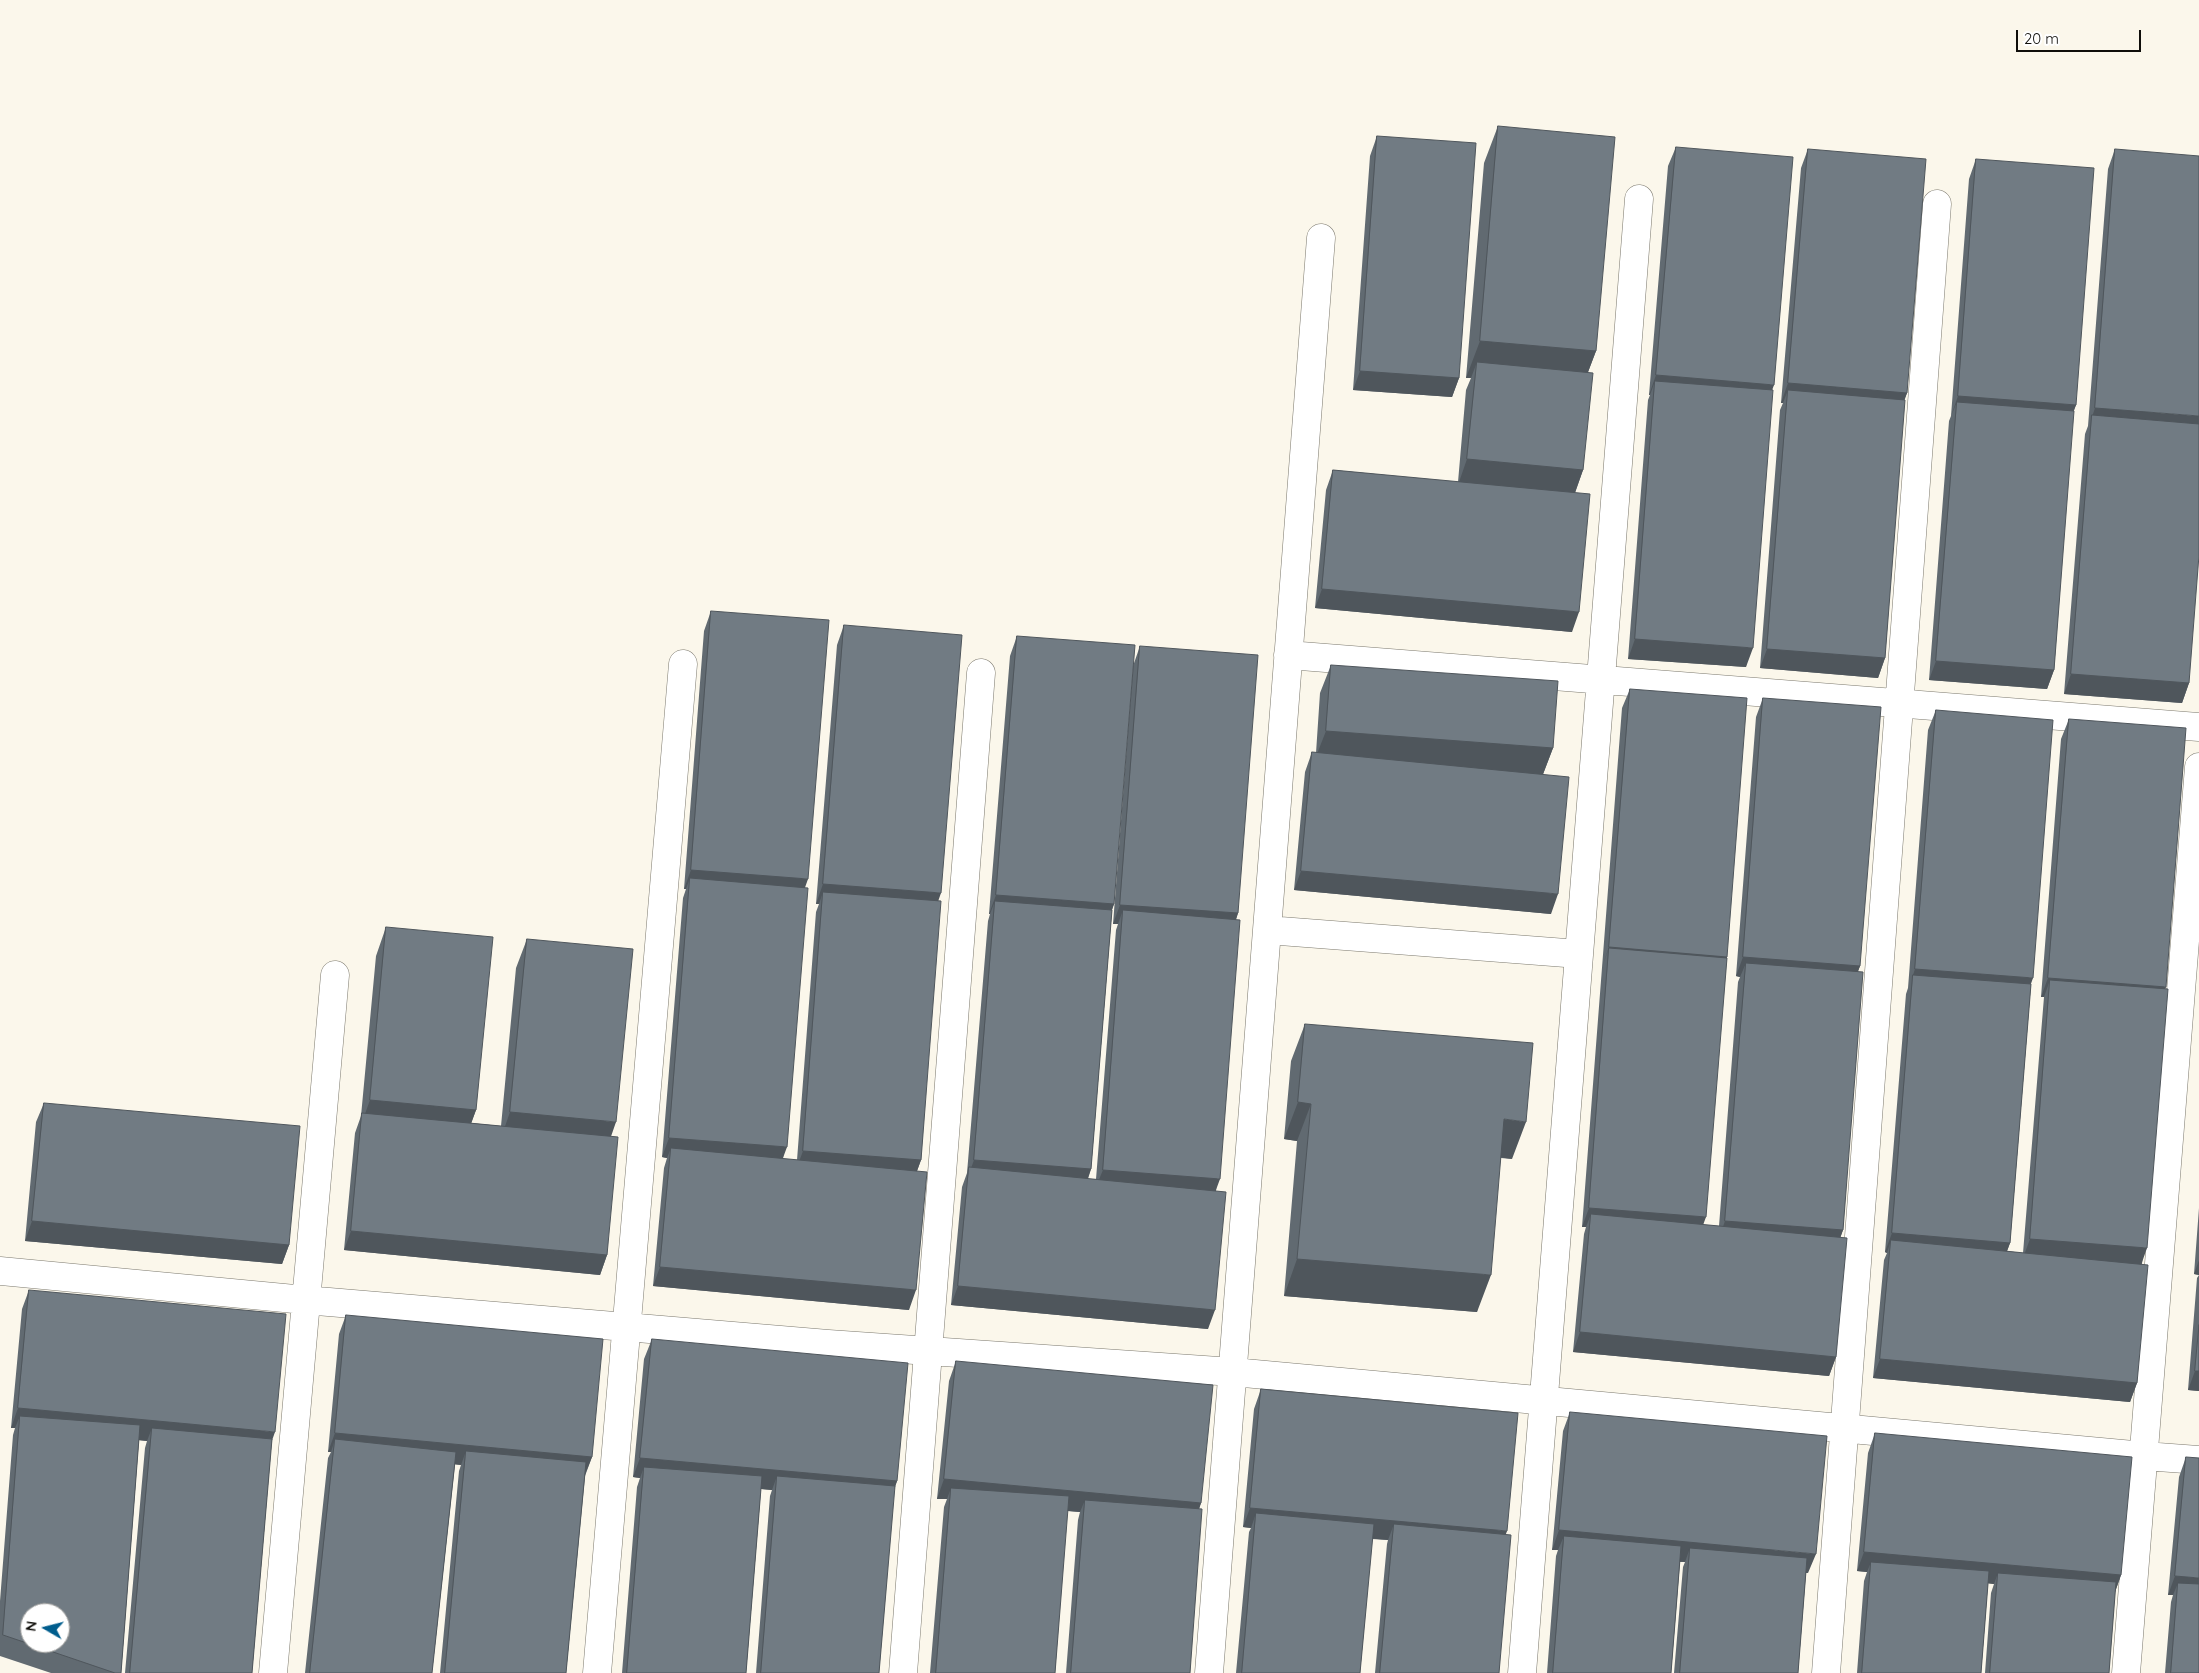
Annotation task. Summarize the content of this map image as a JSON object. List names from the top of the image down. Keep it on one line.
{"scale_bar":"20 m","north":"left"}
